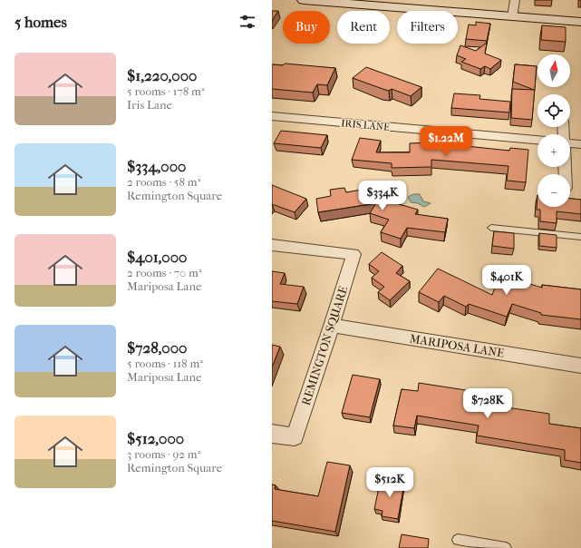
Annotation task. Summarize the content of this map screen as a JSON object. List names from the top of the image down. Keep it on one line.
{"streets":{"street":["IRIS LANE","REMINGTON SQUARE","MARIPOSA LANE"]},"crossings":[["REMINGTON SQUARE","MARIPOSA LANE"]],"north":"top","page":{"heading":"5 homes","chip":["Buy","Rent","Filters"],"list":[{"name":"$1,220,000","note":"5 rooms · 178 m² · Iris Lane"},{"name":"$334,000","note":"2 rooms · 58 m² · Remington Square"},{"name":"$401,000","note":"2 rooms · 70 m² · Mariposa Lane"},{"name":"$728,000","note":"5 rooms · 118 m² · Mariposa Lane"},{"name":"$512,000","note":"3 rooms · 92 m² · Remington Square"}],"map_buttons":["+","−"],"price":["$1.22M","$334K","$401K","$728K","$512K"]}}
